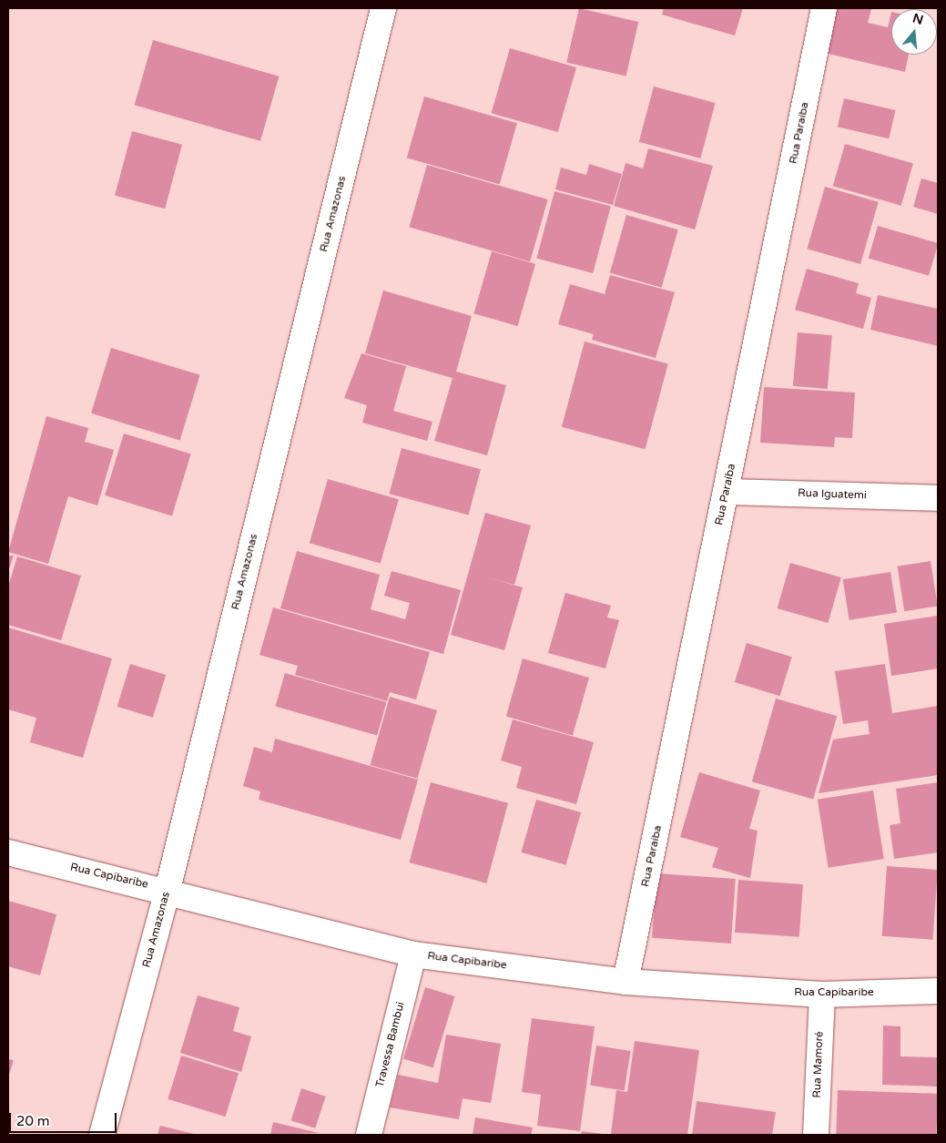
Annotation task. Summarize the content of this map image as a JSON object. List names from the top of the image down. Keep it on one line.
{"streets":{"street":["Rua Paraíba","Rua Amazonas","Rua Iguatemi","Rua Capibaribe","Travessa Bambui","Rua Mamoré"]},"crossings":[["Rua Paraíba","Rua Iguatemi"],["Rua Paraíba","Rua Capibaribe"],["Rua Amazonas","Rua Capibaribe"],["Rua Capibaribe","Travessa Bambui"],["Rua Capibaribe","Rua Mamoré"]],"scale_bar":"20 m","north":"top"}
